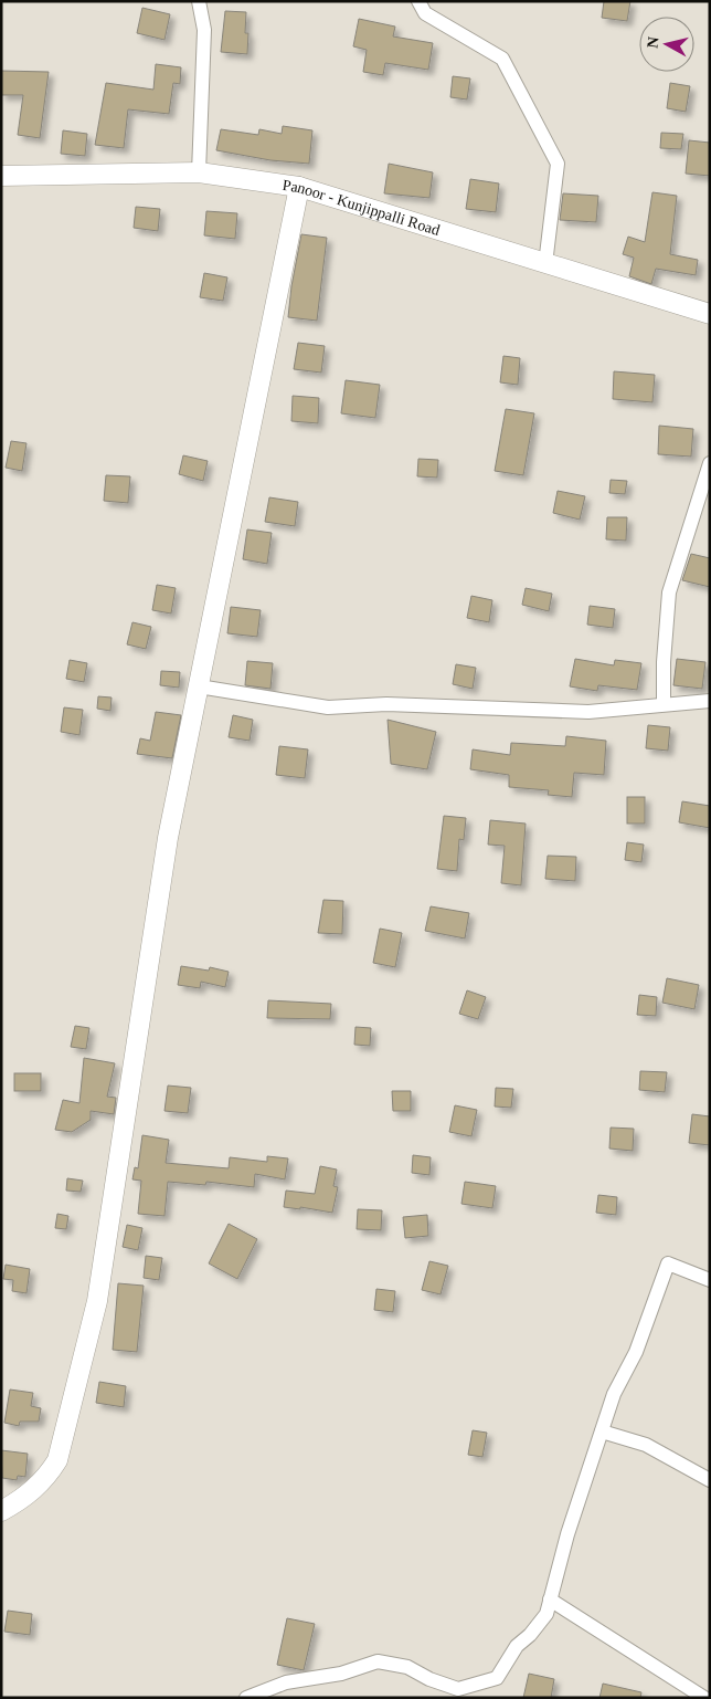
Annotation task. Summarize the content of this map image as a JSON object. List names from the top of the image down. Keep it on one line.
{"streets":{"street":["Panoor - Kunjippalli Road"]},"north":"left"}
